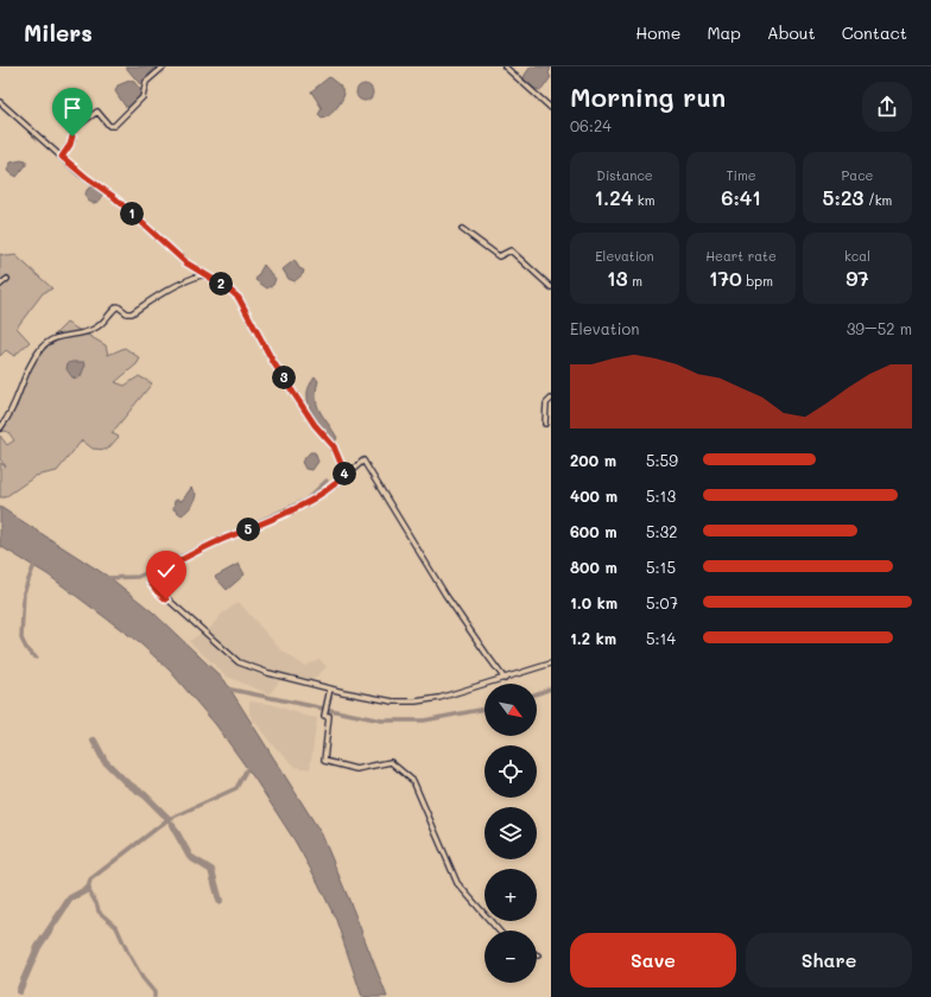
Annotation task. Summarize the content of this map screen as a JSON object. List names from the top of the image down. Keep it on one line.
{"north":"bottom right","page":{"header":"Milers","nav":["Home","Map","About","Contact"],"heading":["Morning run","06:24"],"stats":[["Distance","1.24 km"],["Time","6:41"],["Pace","5:23 /km"],["Elevation","13 m"],["Heart rate","170 bpm"],["kcal","97"]],"pins":["1","2","3","4","5"],"chart":["Elevation","39–52 m"],"list":[{"name":"200 m","note":"5:59"},{"name":"400 m","note":"5:13"},{"name":"600 m","note":"5:32"},{"name":"800 m","note":"5:15"},{"name":"1.0 km","note":"5:07"},{"name":"1.2 km","note":"5:14"}],"map_buttons":["+","−"],"buttons":["Save","Share"]}}
